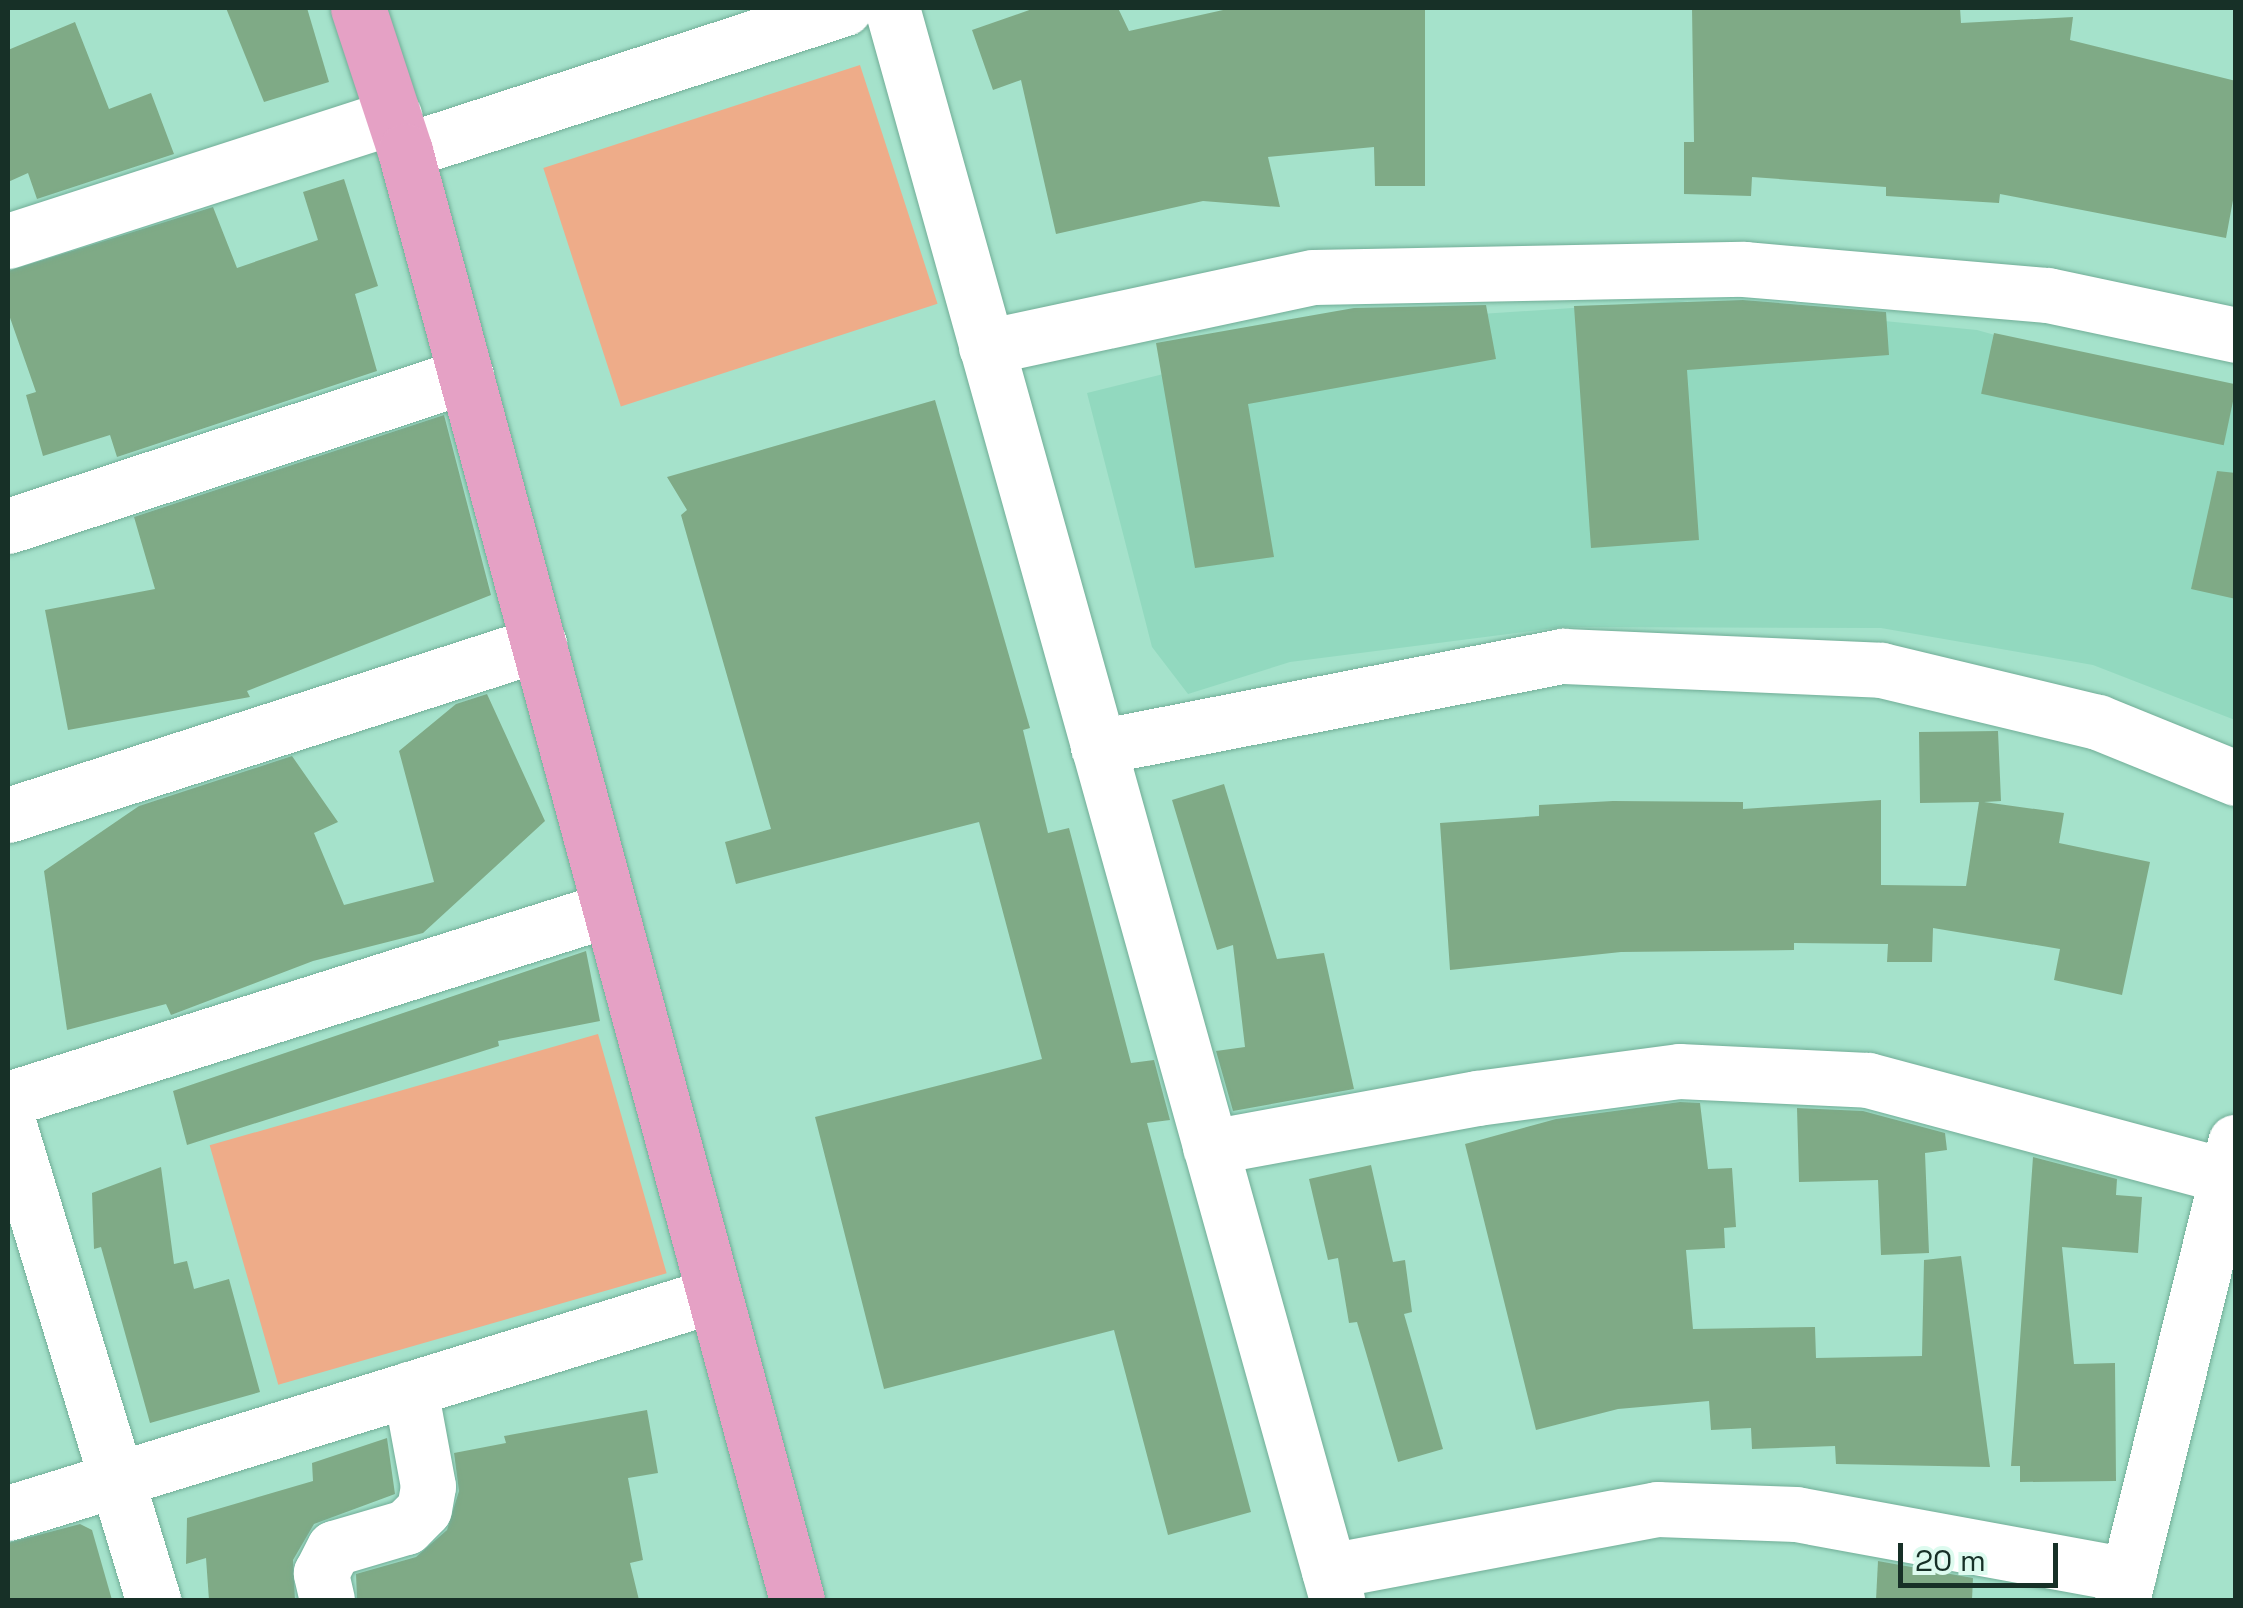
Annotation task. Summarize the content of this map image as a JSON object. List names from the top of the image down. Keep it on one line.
{"scale_bar":"20 m"}
